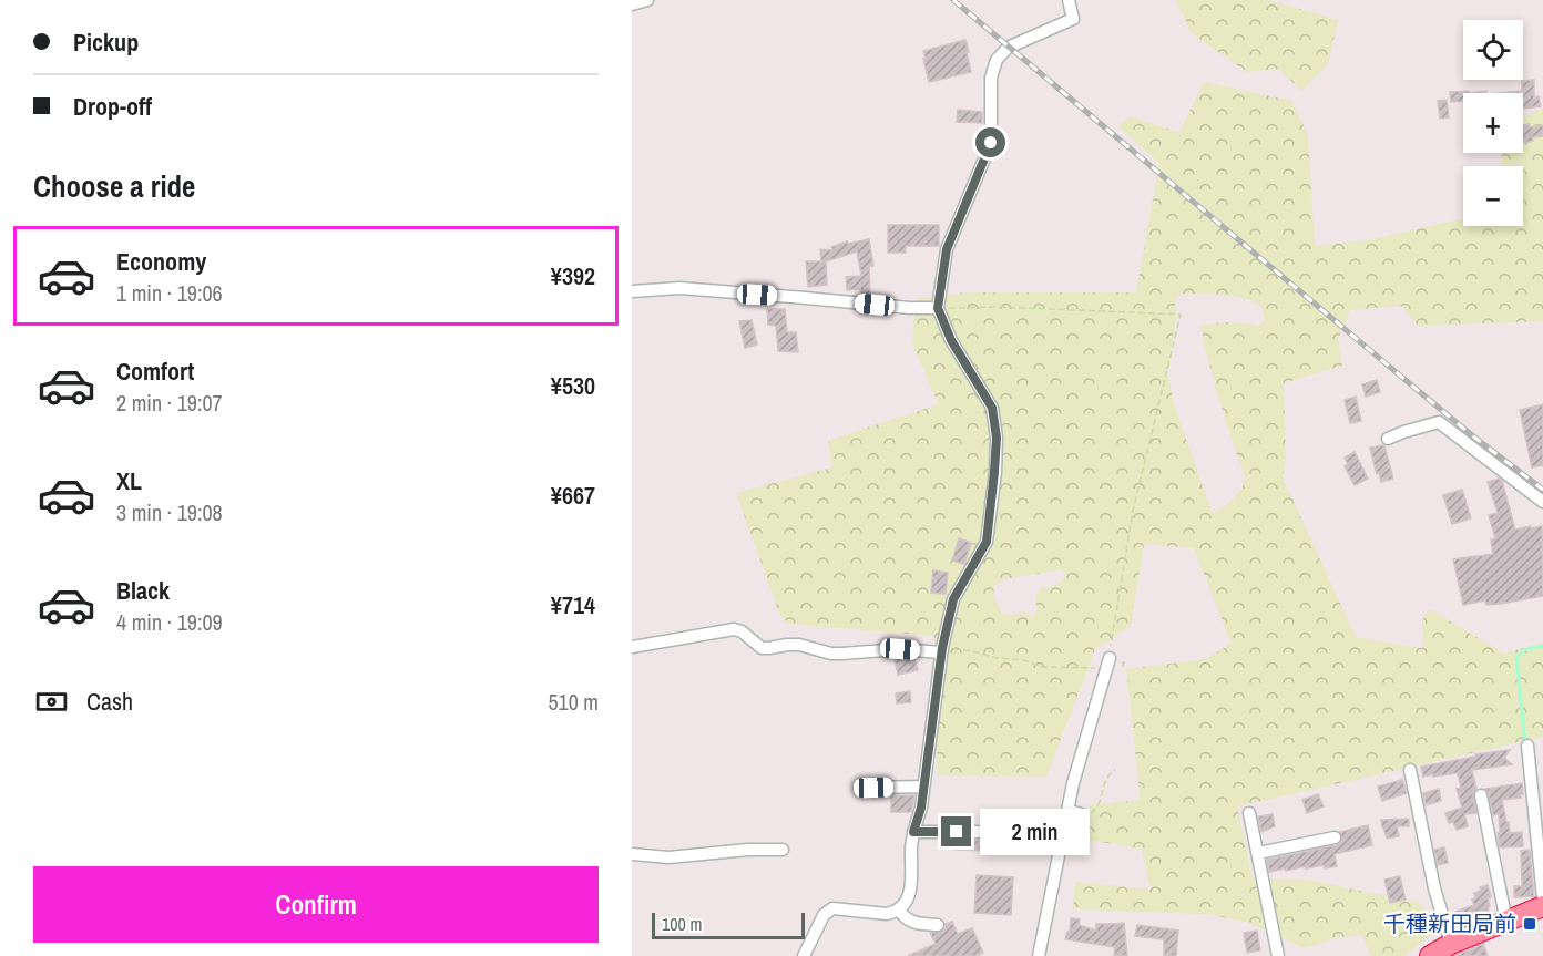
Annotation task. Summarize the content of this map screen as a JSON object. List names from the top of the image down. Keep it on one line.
{"places":{"transit":["千種新田局前"]},"scale_bar":"100 m","page":{"banner":["Pickup","Drop-off"],"map_buttons":["+","−"],"heading":"Choose a ride","list":[{"name":"Economy","note":"1 min · 19:06","value":"¥392"},{"name":"Comfort","note":"2 min · 19:07","value":"¥530"},{"name":"XL","note":"3 min · 19:08","value":"¥667"},{"name":"Black","note":"4 min · 19:09","value":"¥714"}],"pay":["Cash","510 m"],"bubble":"2 min","buttons":"Confirm","scale":"100 m"}}
